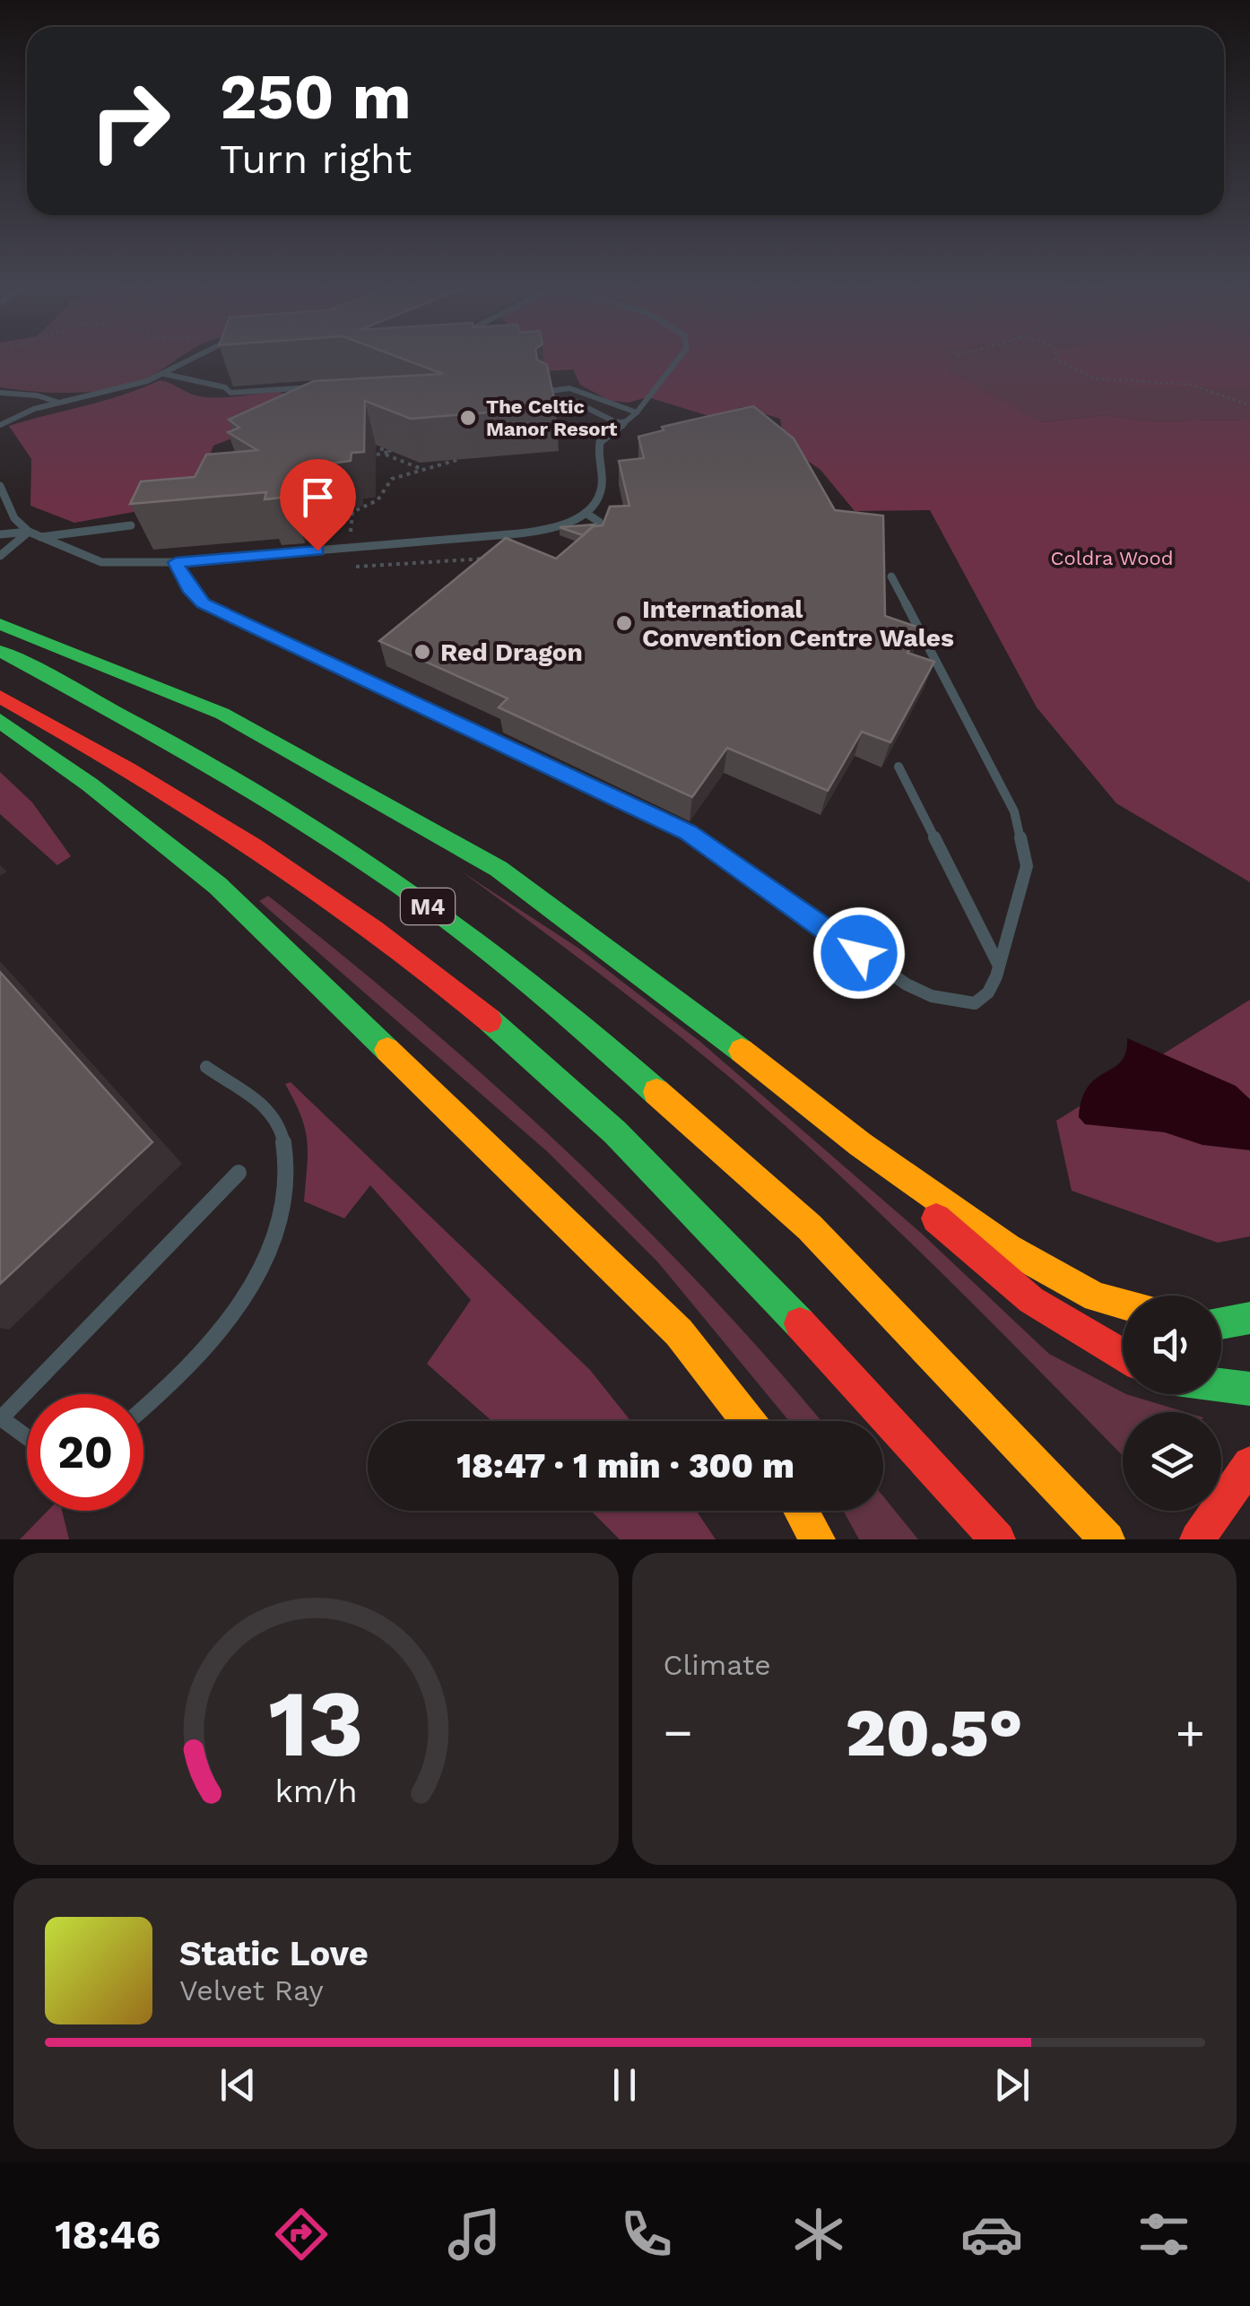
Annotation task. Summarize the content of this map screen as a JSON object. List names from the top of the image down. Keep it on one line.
{"streets":{"highway":["M4"]},"parks":["Coldra Wood"],"places":["The Celtic Manor Resort","International Convention Centre Wales","Red Dragon"],"page":{"turn":["250 m","Turn right"],"limit":"20","trip":"18:47 · 1 min · 300 m","tile":"Climate","heat":["−","20.5°","+"],"song":["Static Love","Velvet Ray"],"tabs":"18:46","gauge":["13","km/h"]}}
